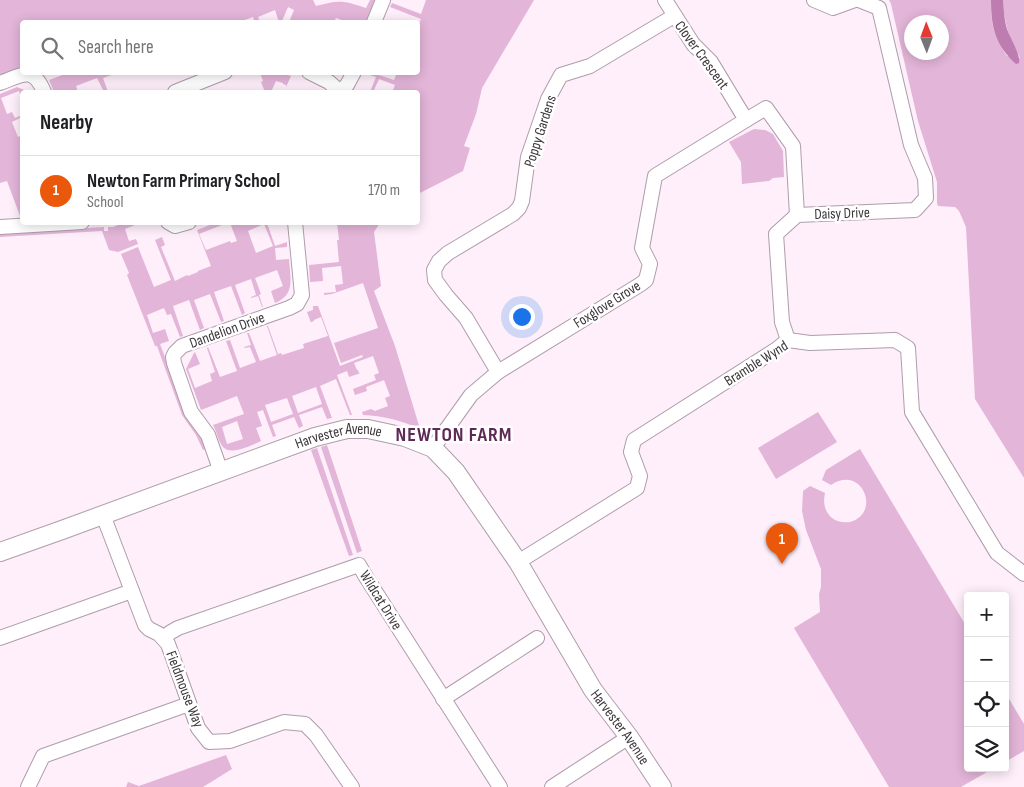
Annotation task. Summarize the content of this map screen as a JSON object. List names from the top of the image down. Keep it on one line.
{"streets":{"street":["Clover Crescent","Poppy Gardens","Daisy Drive","Foxglove Grove","Dandelion Drive","Bramble Wynd","Harvester Avenue","Wildcat Drive","Fieldmouse Way"]},"crossings":[["Clover Crescent","Poppy Gardens"],["Clover Crescent","Foxglove Grove"],["Poppy Gardens","Foxglove Grove"],["Daisy Drive","Bramble Wynd"],["Foxglove Grove","Harvester Avenue"],["Dandelion Drive","Harvester Avenue"],["Bramble Wynd","Harvester Avenue"],["Wildcat Drive","Fieldmouse Way"]],"districts":["NEWTON FARM"],"north":"top","page":{"search":"Search here","heading":"Nearby","list":[{"mark":"1","name":"Newton Farm Primary School","note":"School","value":"170 m"}],"pins":"1","map_buttons":["+","−"]}}
